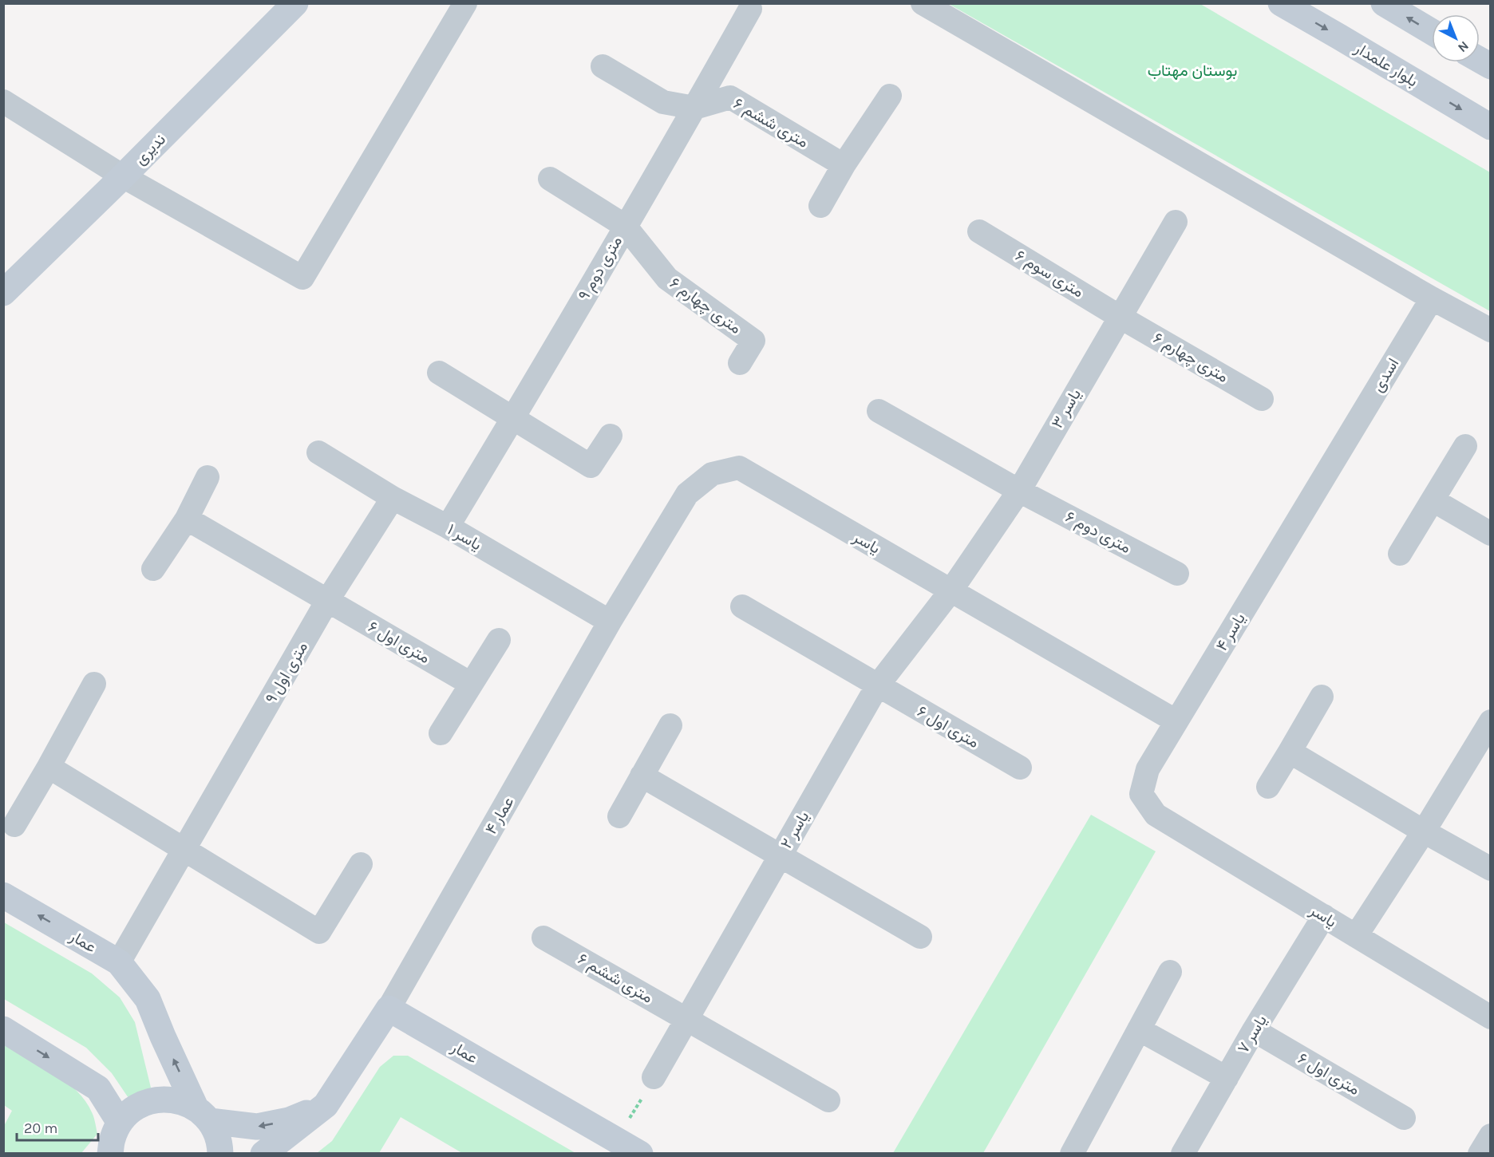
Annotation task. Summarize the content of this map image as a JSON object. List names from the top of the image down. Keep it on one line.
{"streets":{"street":["بلوار علمدار","۶ متری ششم","ندیری","۹ متری دوم","۶ متری سوم","۶ متری چهارم","اسدی","یاسر ۳","۶ متری دوم","یاسر ۱","یاسر","یاسر ۴","۶ متری اول","۹ متری اول","عمار ۴","یاسر ۲","عمار","یاسر ۷"]},"crossings":[["۶ متری ششم","۹ متری دوم"],["۶ متری ششم","یاسر ۲"],["۹ متری دوم","۶ متری چهارم"],["۹ متری دوم","یاسر ۱"],["۶ متری سوم","۶ متری چهارم"],["۶ متری سوم","یاسر ۳"],["۶ متری چهارم","یاسر ۳"],["اسدی","یاسر ۴"],["یاسر ۳","۶ متری دوم"],["یاسر ۳","یاسر"],["یاسر ۳","یاسر ۲"],["یاسر ۱","یاسر"],["یاسر ۱","۹ متری اول"],["یاسر ۱","عمار ۴"],["یاسر","یاسر ۴"],["یاسر","عمار ۴"],["یاسر","یاسر ۲"],["یاسر","یاسر ۷"],["۶ متری اول","۹ متری اول"],["۶ متری اول","یاسر ۲"],["۶ متری اول","یاسر ۷"],["۹ متری اول","عمار"],["عمار ۴","عمار"]],"parks":["بوستان مهتاب"],"scale_bar":"20 m","north":"bottom right"}
